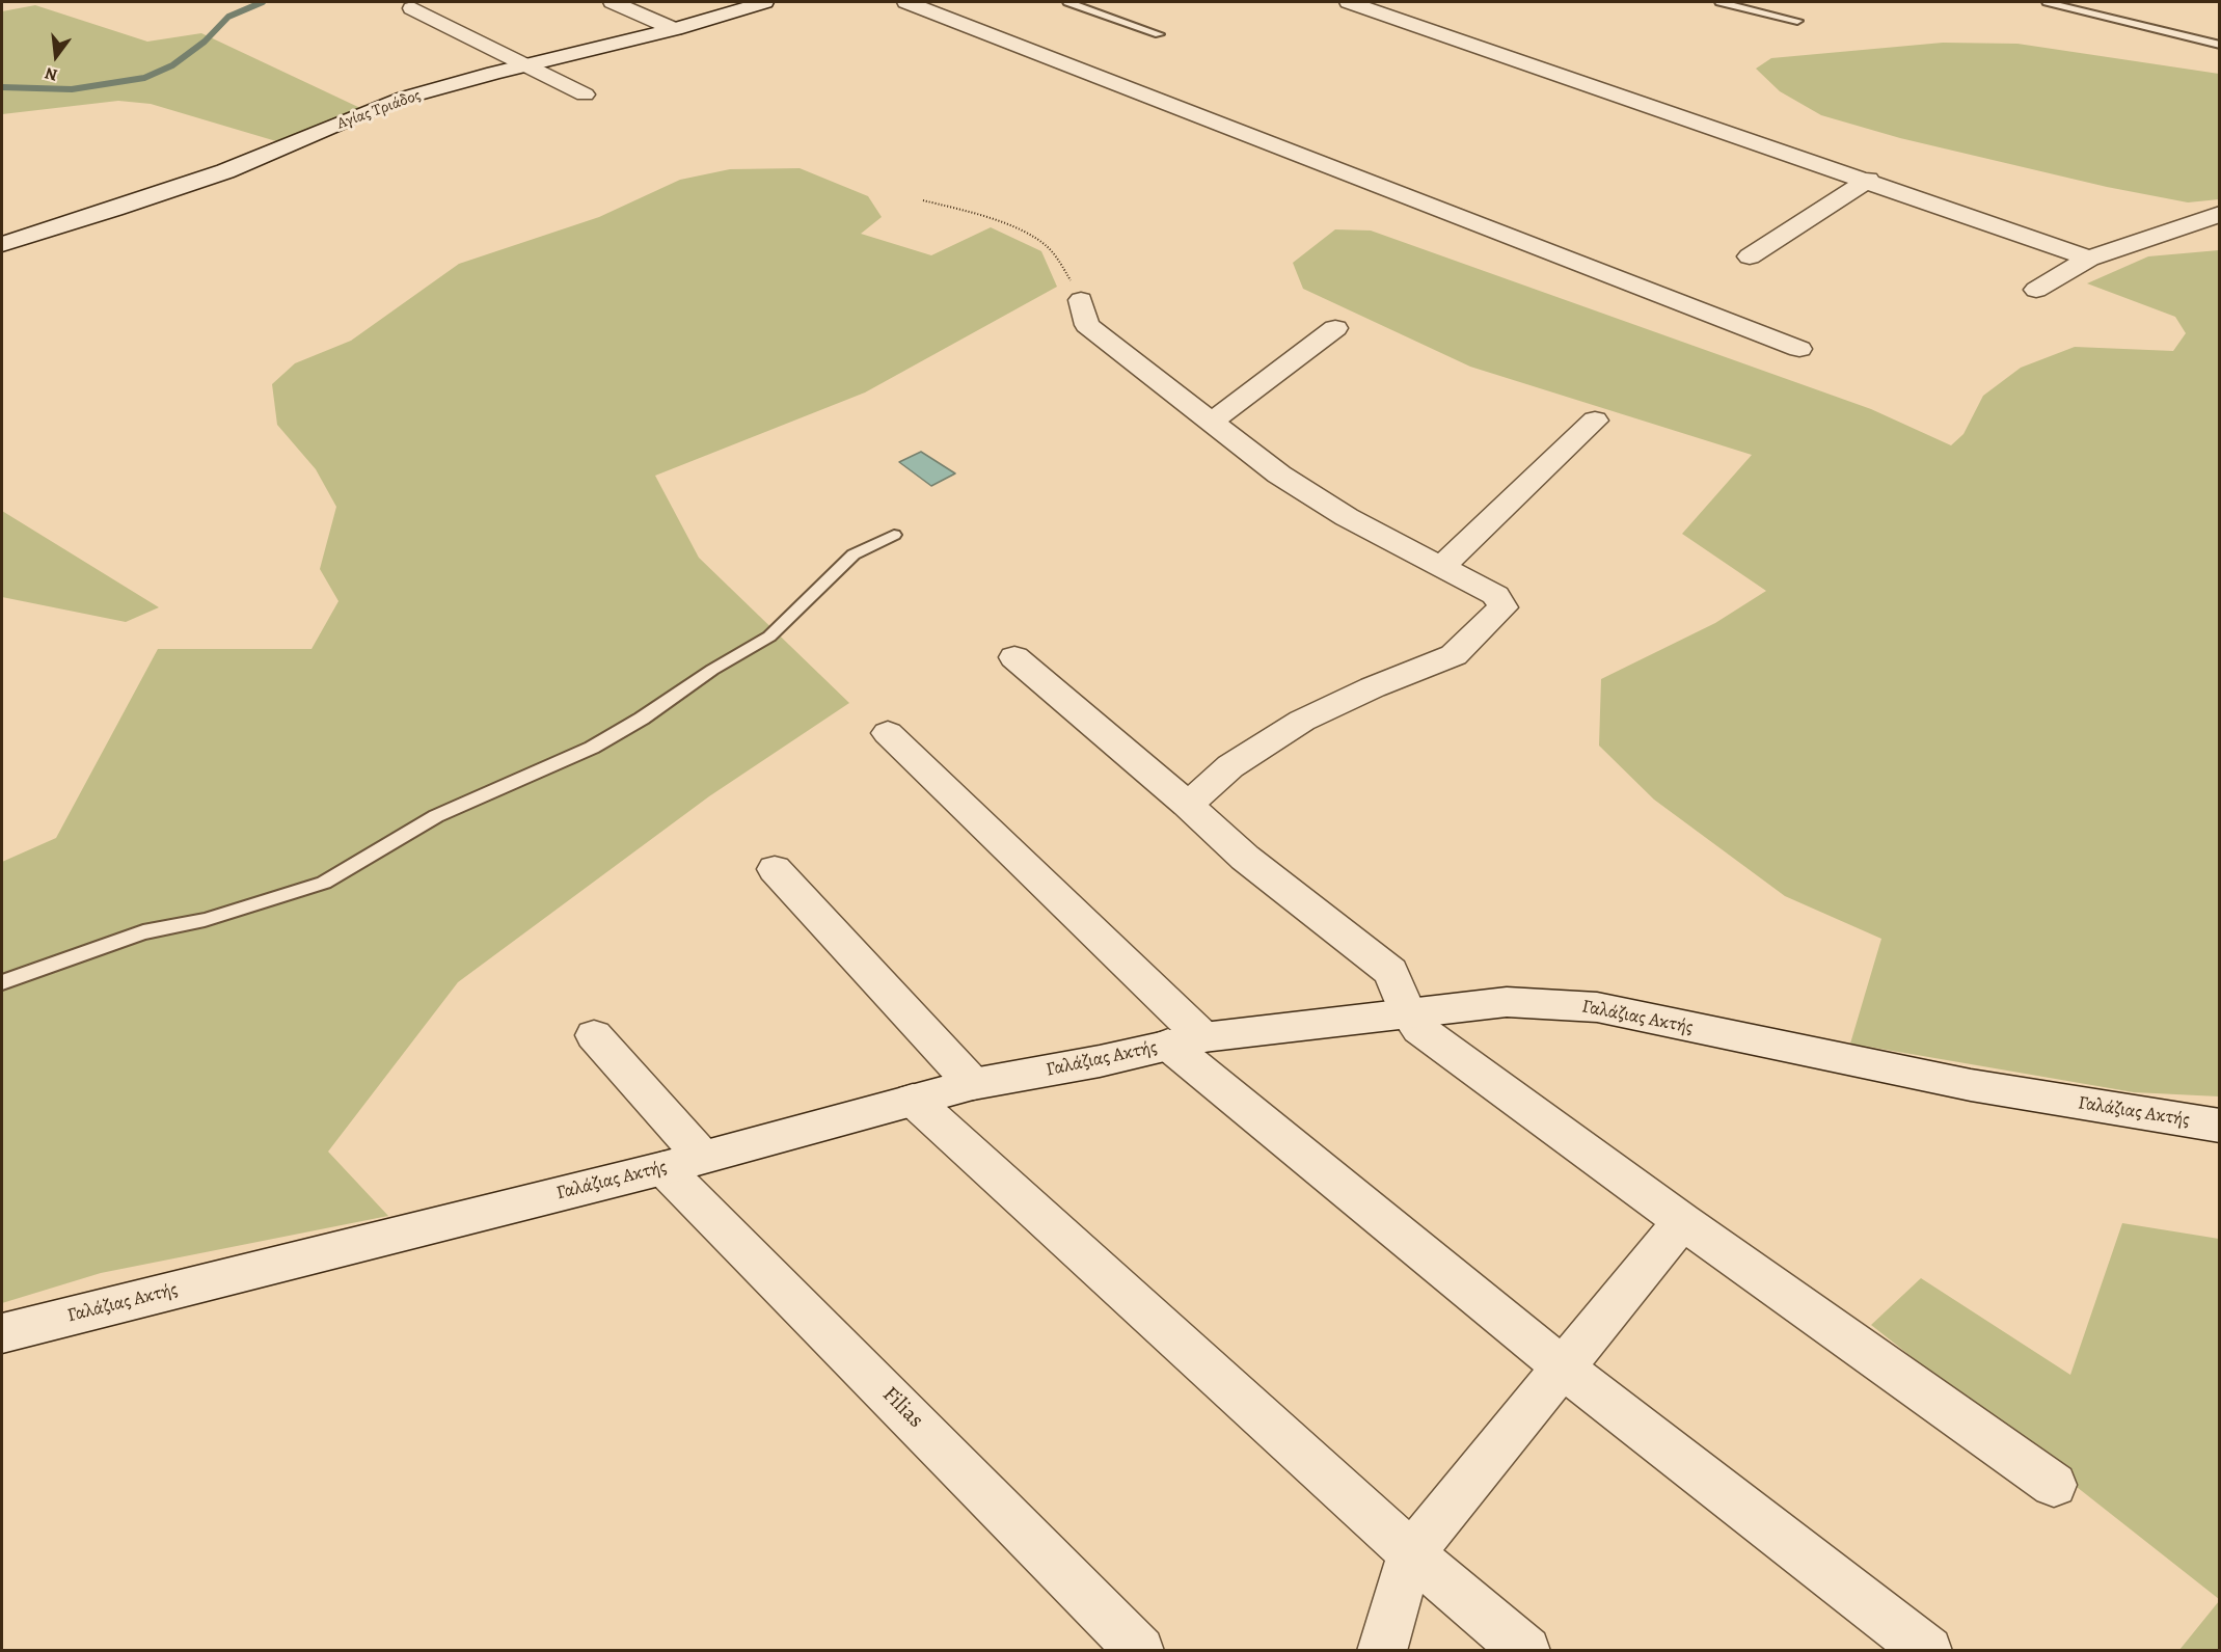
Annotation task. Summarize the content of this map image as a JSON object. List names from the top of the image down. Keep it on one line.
{"streets":{"street":["Αγίας Τριάδος","Γαλάζιας Ακτής","Filias"]},"crossings":[["Γαλάζιας Ακτής","Filias"]],"north":"bottom"}
